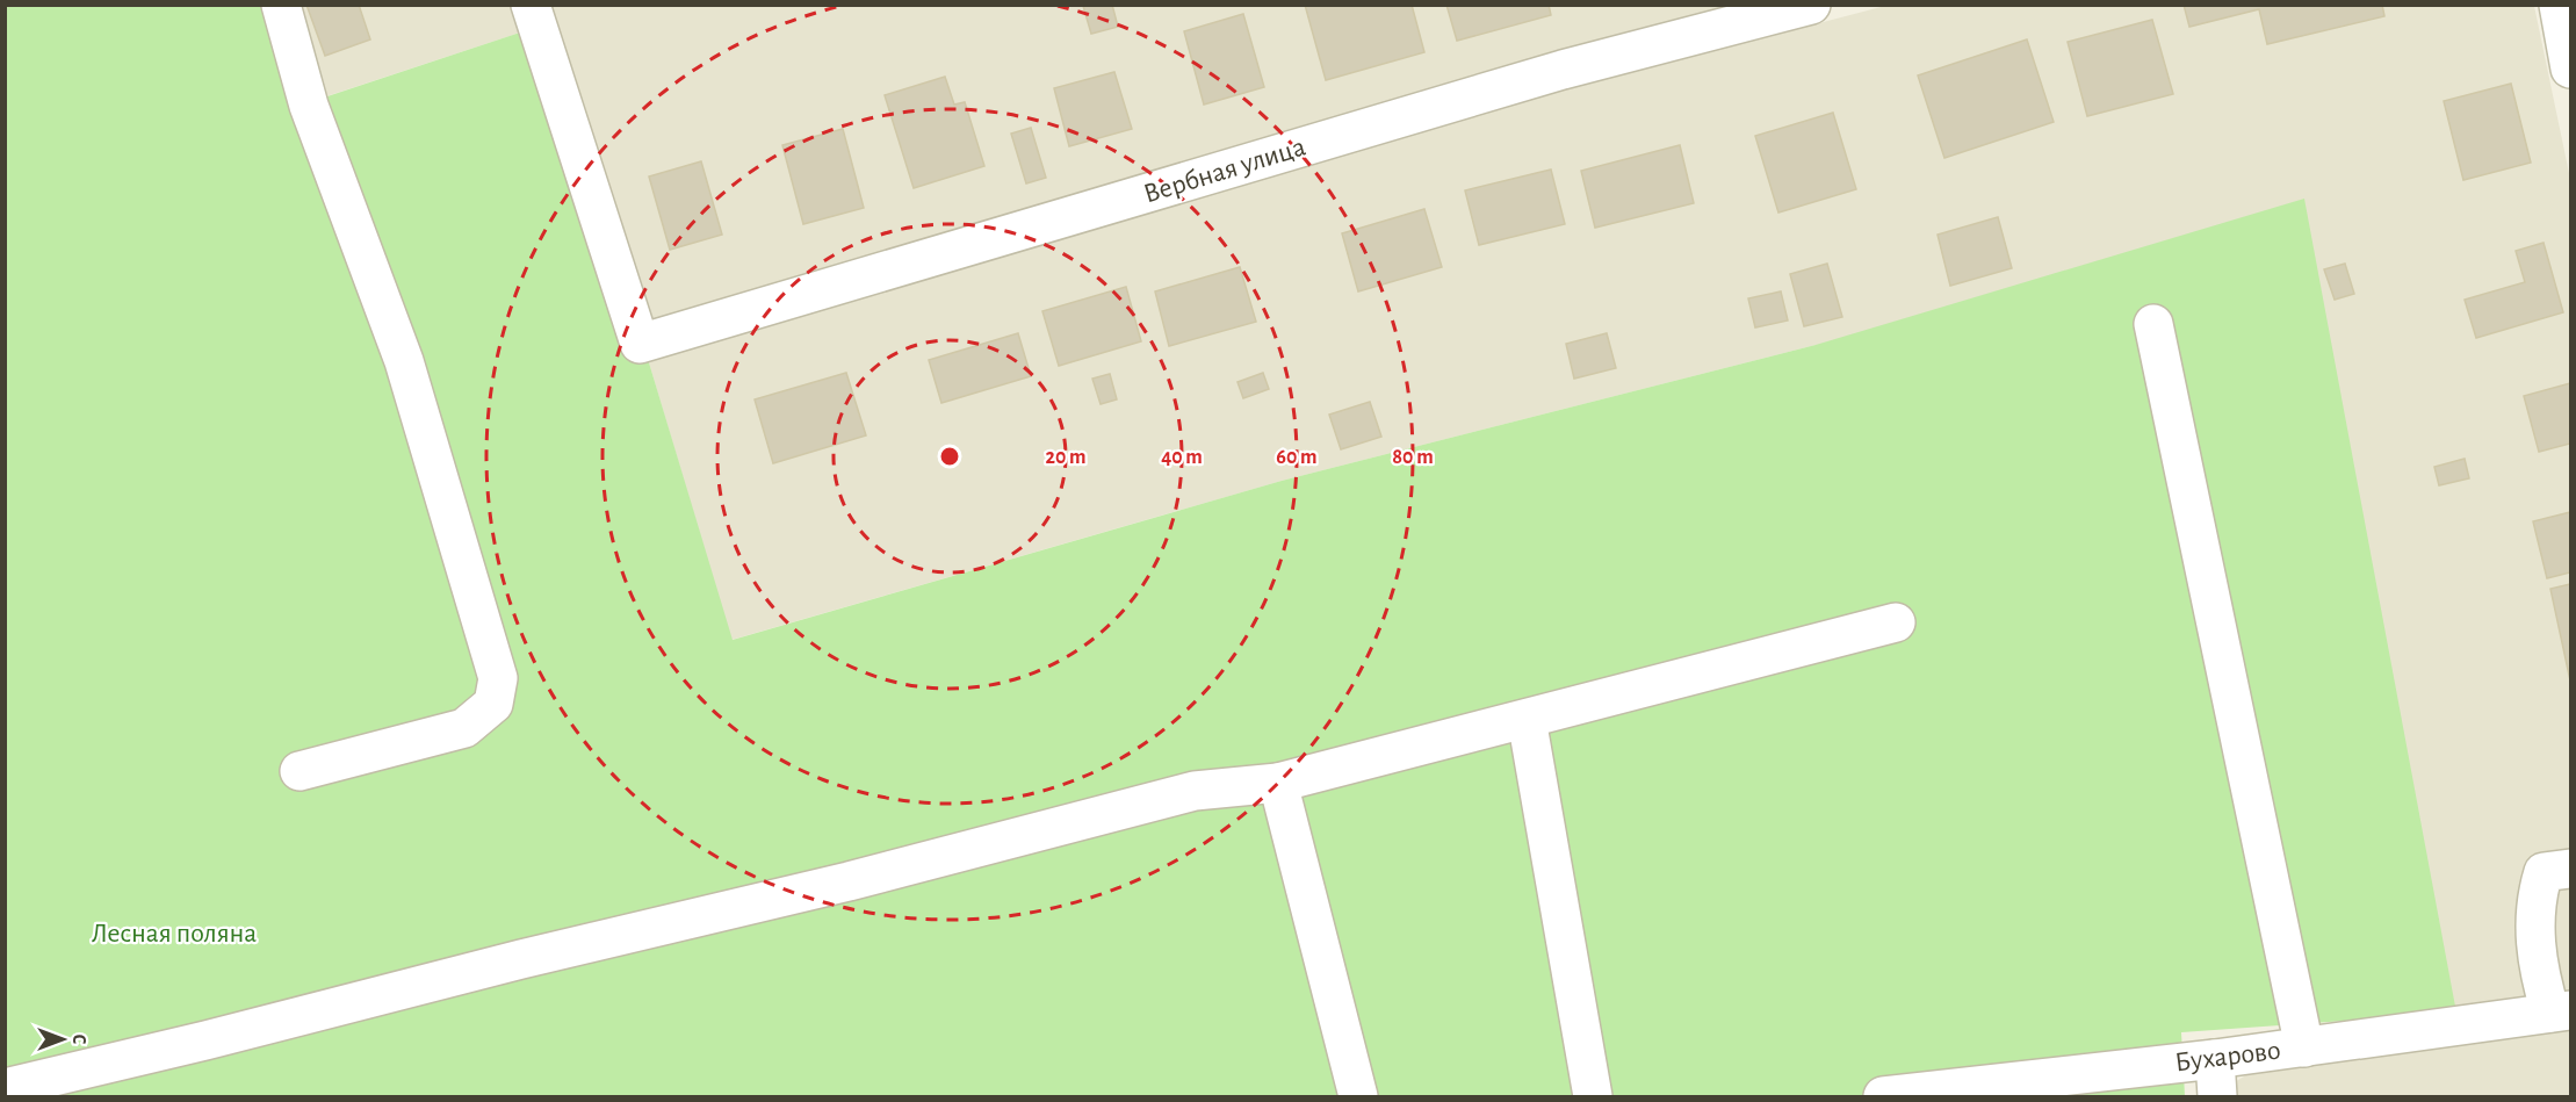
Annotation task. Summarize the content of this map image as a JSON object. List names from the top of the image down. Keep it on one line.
{"streets":{"street":["Вербная улица","Бухарово"]},"parks":["Лесная поляна"],"north":"right","rings":["20 m","40 m","60 m","80 m"]}
